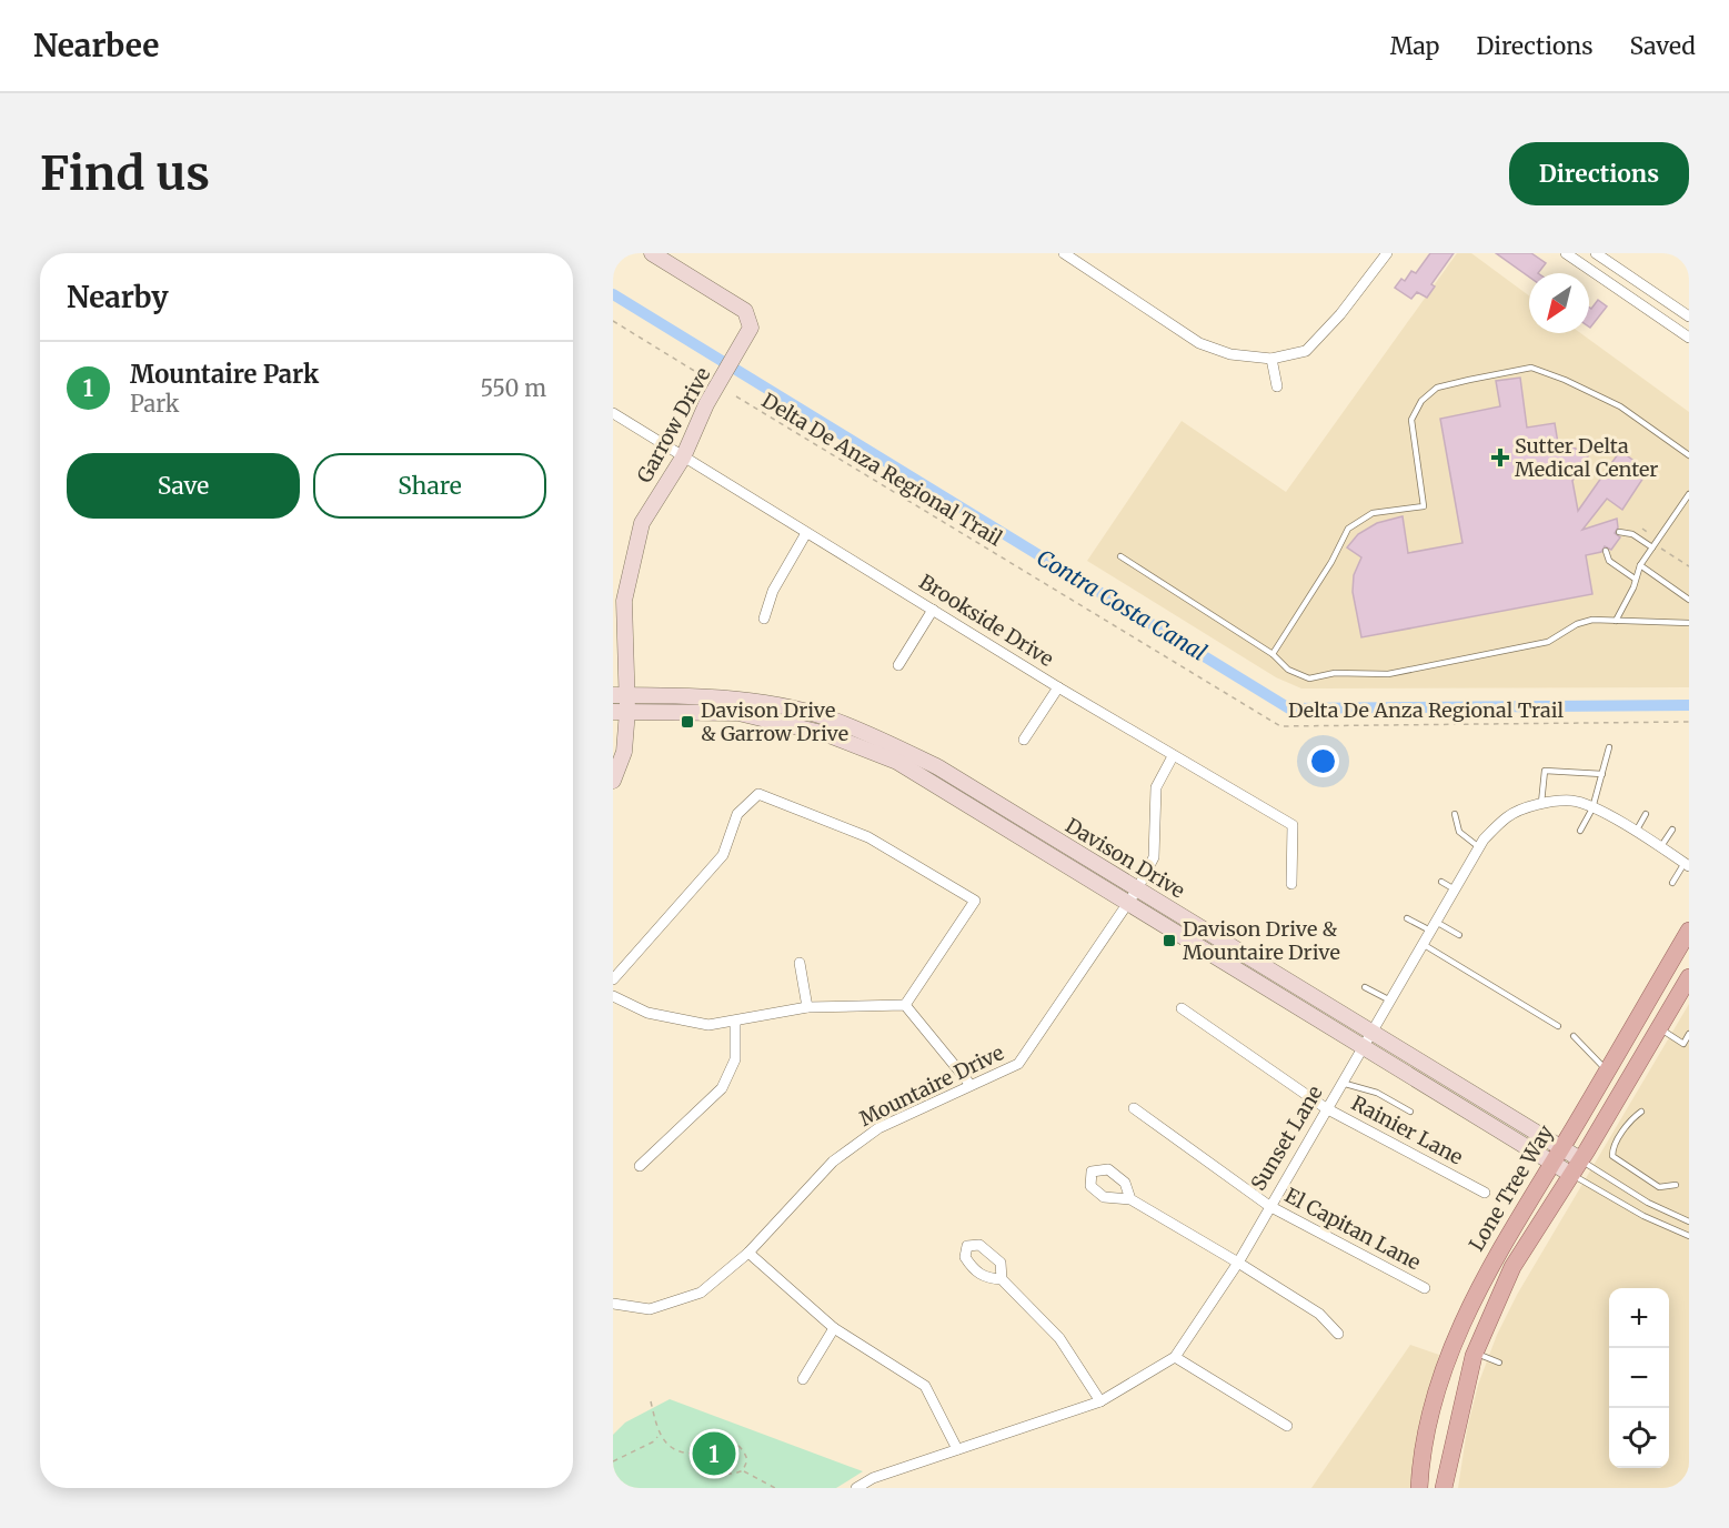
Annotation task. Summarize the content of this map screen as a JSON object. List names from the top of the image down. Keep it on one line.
{"streets":{"main road":["Garrow Drive","Davison Drive","Lone Tree Way"],"street":["Brookside Drive","Mountaire Drive","Rainier Lane","Sunset Lane","El Capitan Lane"],"path":["Delta De Anza Regional Trail"]},"crossings":[["Garrow Drive","Brookside Drive"],["Garrow Drive","Davison Drive"],["Brookside Drive","Mountaire Drive"],["Davison Drive","Mountaire Drive"],["Davison Drive","Sunset Lane"],["Davison Drive","Lone Tree Way"],["Rainier Lane","Sunset Lane"],["Sunset Lane","El Capitan Lane"]],"water":["Contra Costa Canal"],"places":{"health":["Sutter Delta Medical Center"],"transit":["Davison Drive & Garrow Drive","Davison Drive & Mountaire Drive"]},"north":"bottom left","page":{"header":"Nearbee","nav":["Map","Directions","Saved"],"buttons":["Directions",["Save","Share"]],"title":"Find us","heading":"Nearby","list":[{"mark":"1","name":"Mountaire Park","note":"Park","value":"550 m"}],"map_buttons":["+","−"],"pins":"1"}}
